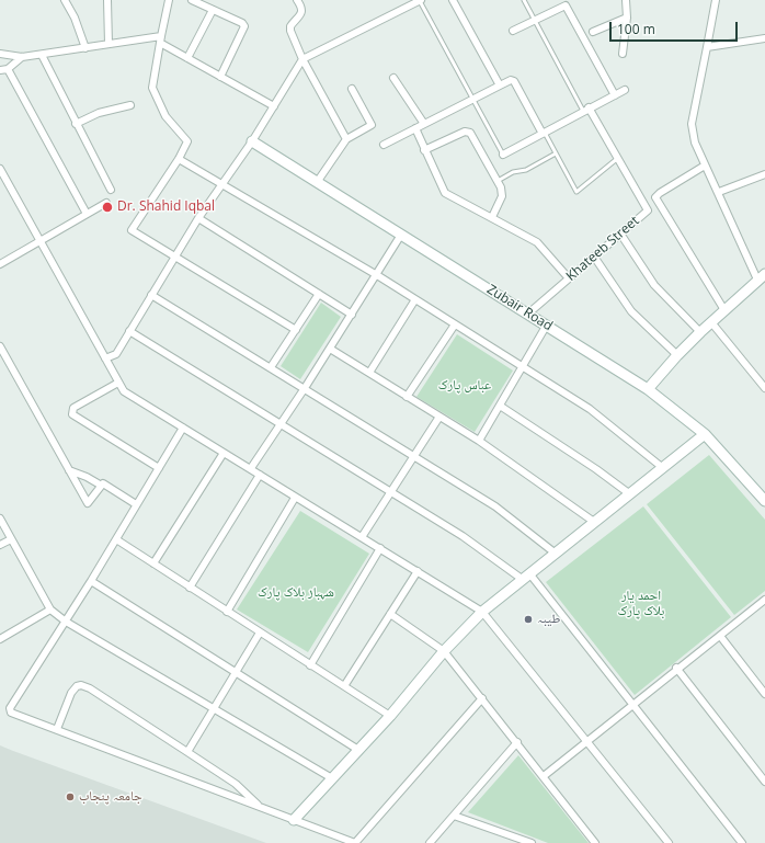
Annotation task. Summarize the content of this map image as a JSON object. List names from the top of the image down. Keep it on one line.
{"streets":{"street":["Khateeb Street","Zubair Road"]},"crossings":[["Khateeb Street","Zubair Road"]],"parks":["عباس پارک","شہباز بلاک پارک","احمد یار بلاک پارک"],"places":["Dr. Shahid Iqbal","طیبہ","جامعہ پنجاب"],"scale_bar":"100 m"}
